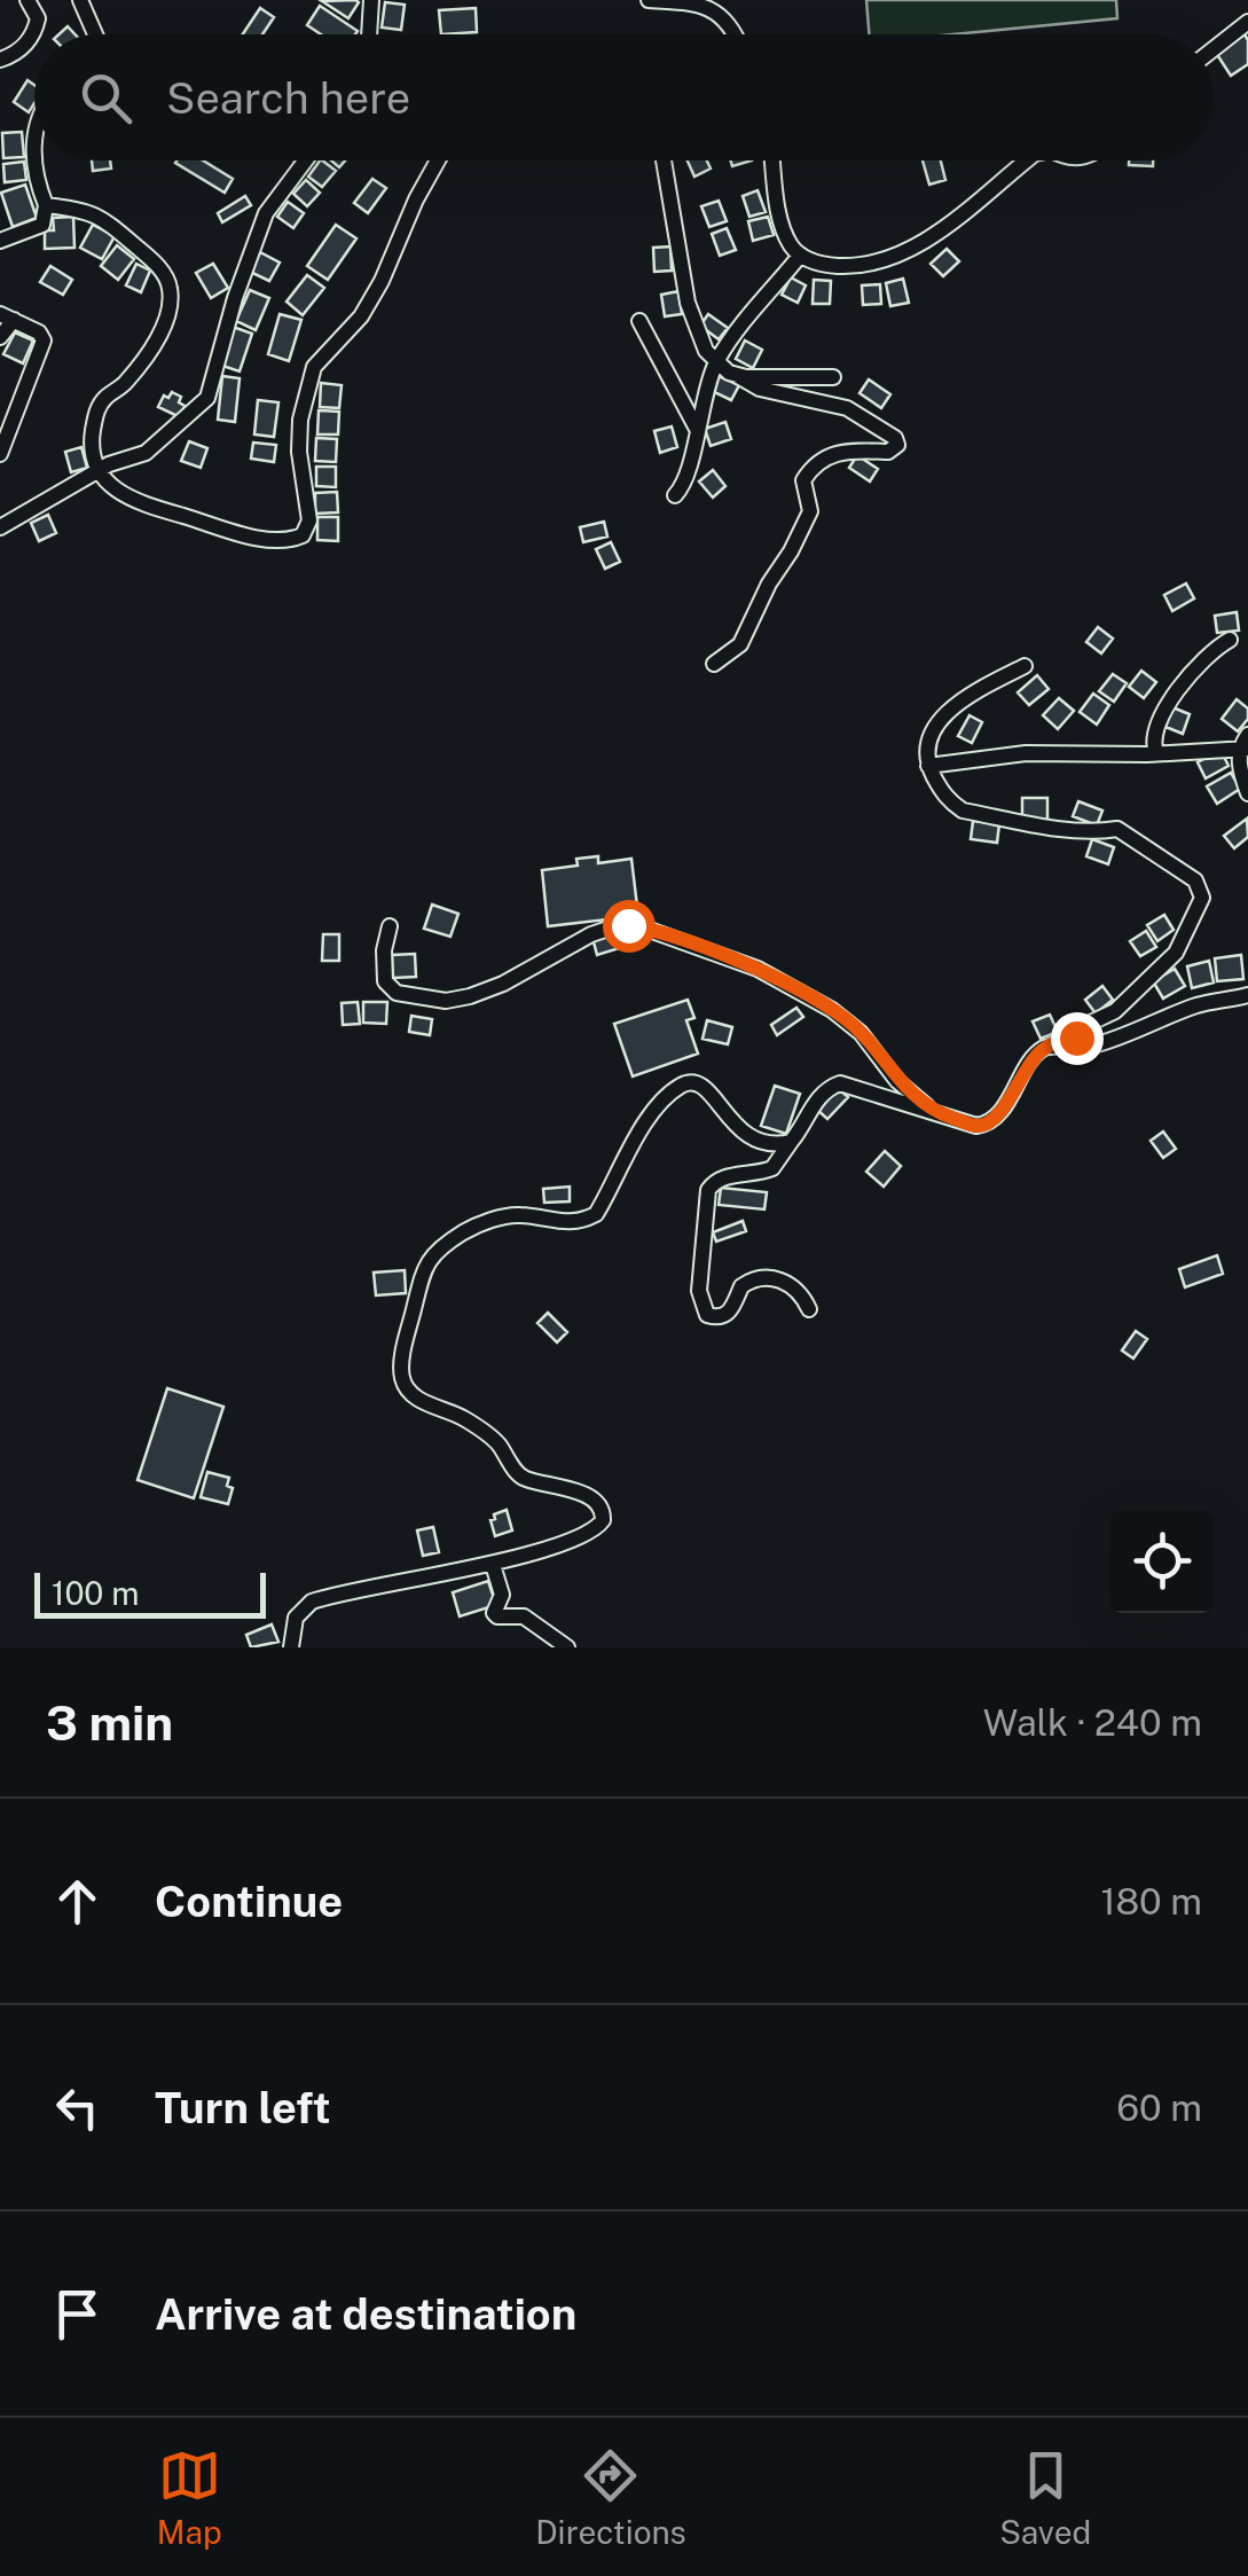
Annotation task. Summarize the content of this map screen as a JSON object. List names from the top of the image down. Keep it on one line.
{"scale_bar":"100 m","page":{"search":"Search here","scale":"100 m","heading":["3 min","Walk · 240 m"],"list":[["Continue","180 m"],["Turn left","60 m"],"Arrive at destination"],"nav":["Map","Directions","Saved"]}}
